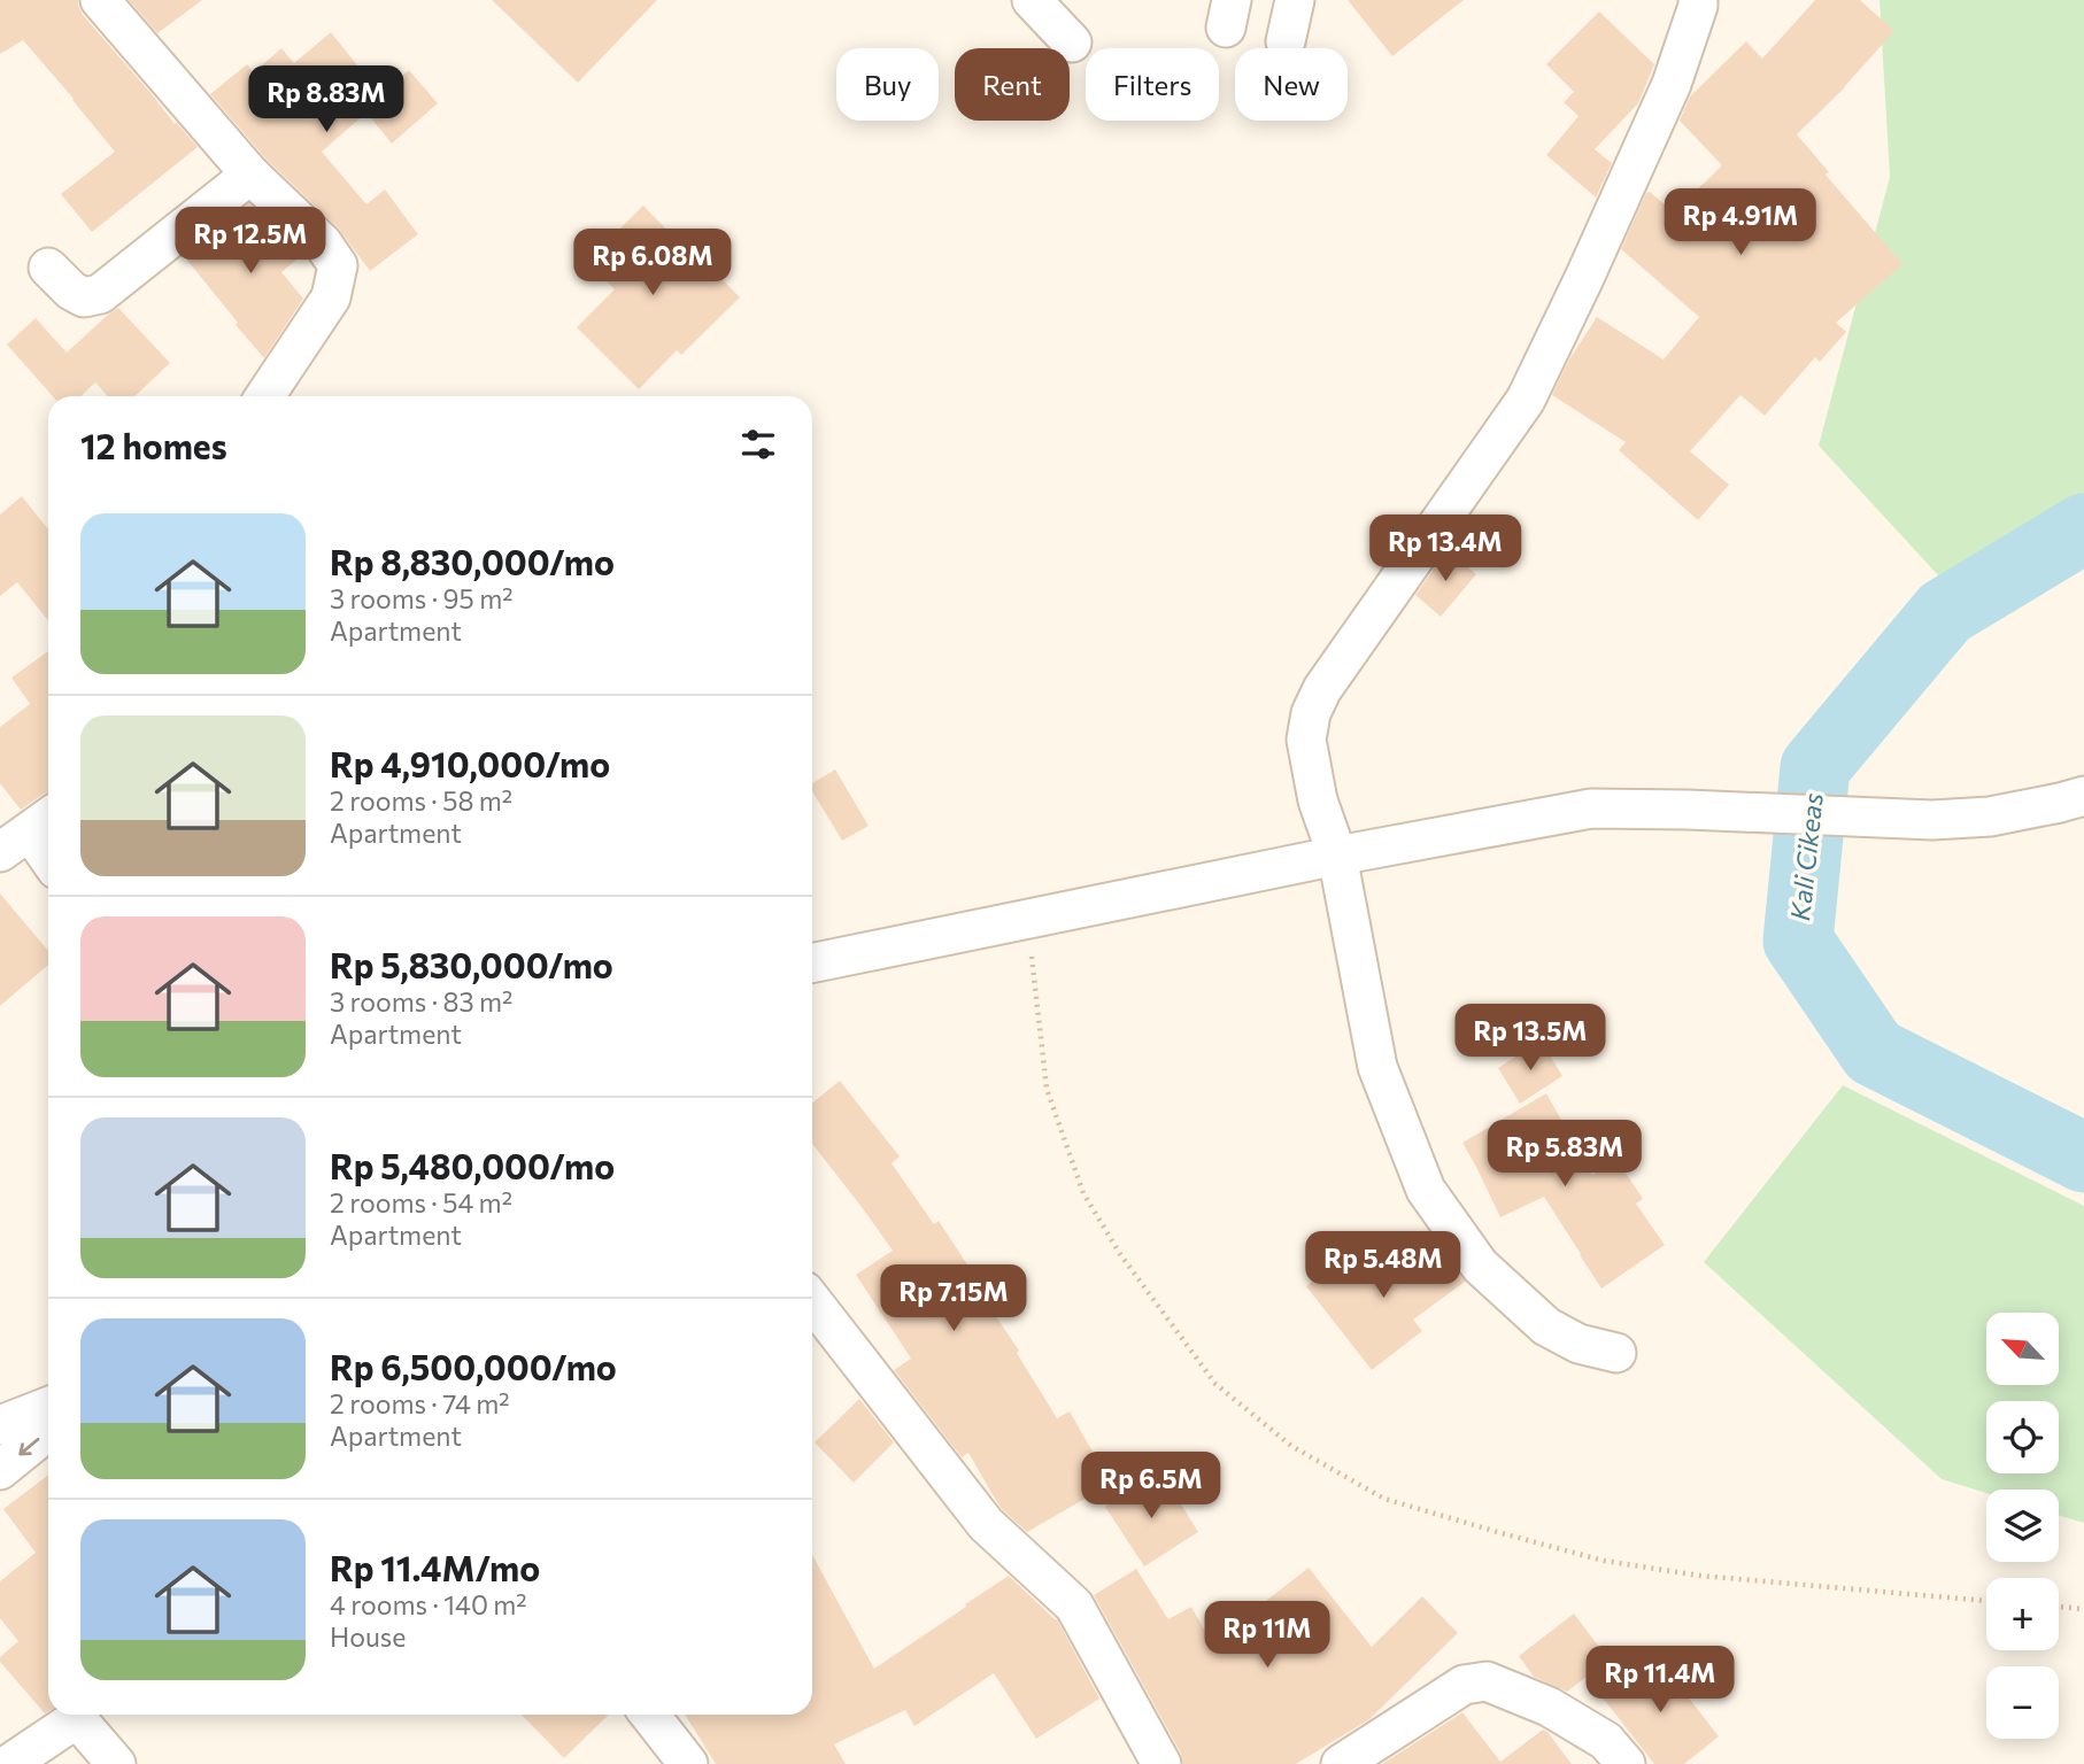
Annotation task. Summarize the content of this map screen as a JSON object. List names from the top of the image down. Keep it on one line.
{"water":["Kali Cikeas"],"north":"top left","page":{"chip":["Buy","Rent","Filters","New"],"price":["Rp 8.83M","Rp 4.91M","Rp 12.5M","Rp 6.08M","Rp 13.4M","Rp 13.5M","Rp 5.83M","Rp 5.48M","Rp 7.15M","Rp 6.5M","Rp 11M","Rp 11.4M"],"heading":"12 homes","list":[{"name":"Rp 8,830,000/mo","note":"3 rooms · 95 m² · Apartment"},{"name":"Rp 4,910,000/mo","note":"2 rooms · 58 m² · Apartment"},{"name":"Rp 5,830,000/mo","note":"3 rooms · 83 m² · Apartment"},{"name":"Rp 5,480,000/mo","note":"2 rooms · 54 m² · Apartment"},{"name":"Rp 6,500,000/mo","note":"2 rooms · 74 m² · Apartment"},{"name":"Rp 11.4M/mo","note":"4 rooms · 140 m² · House"}],"map_buttons":["+","−"]}}
